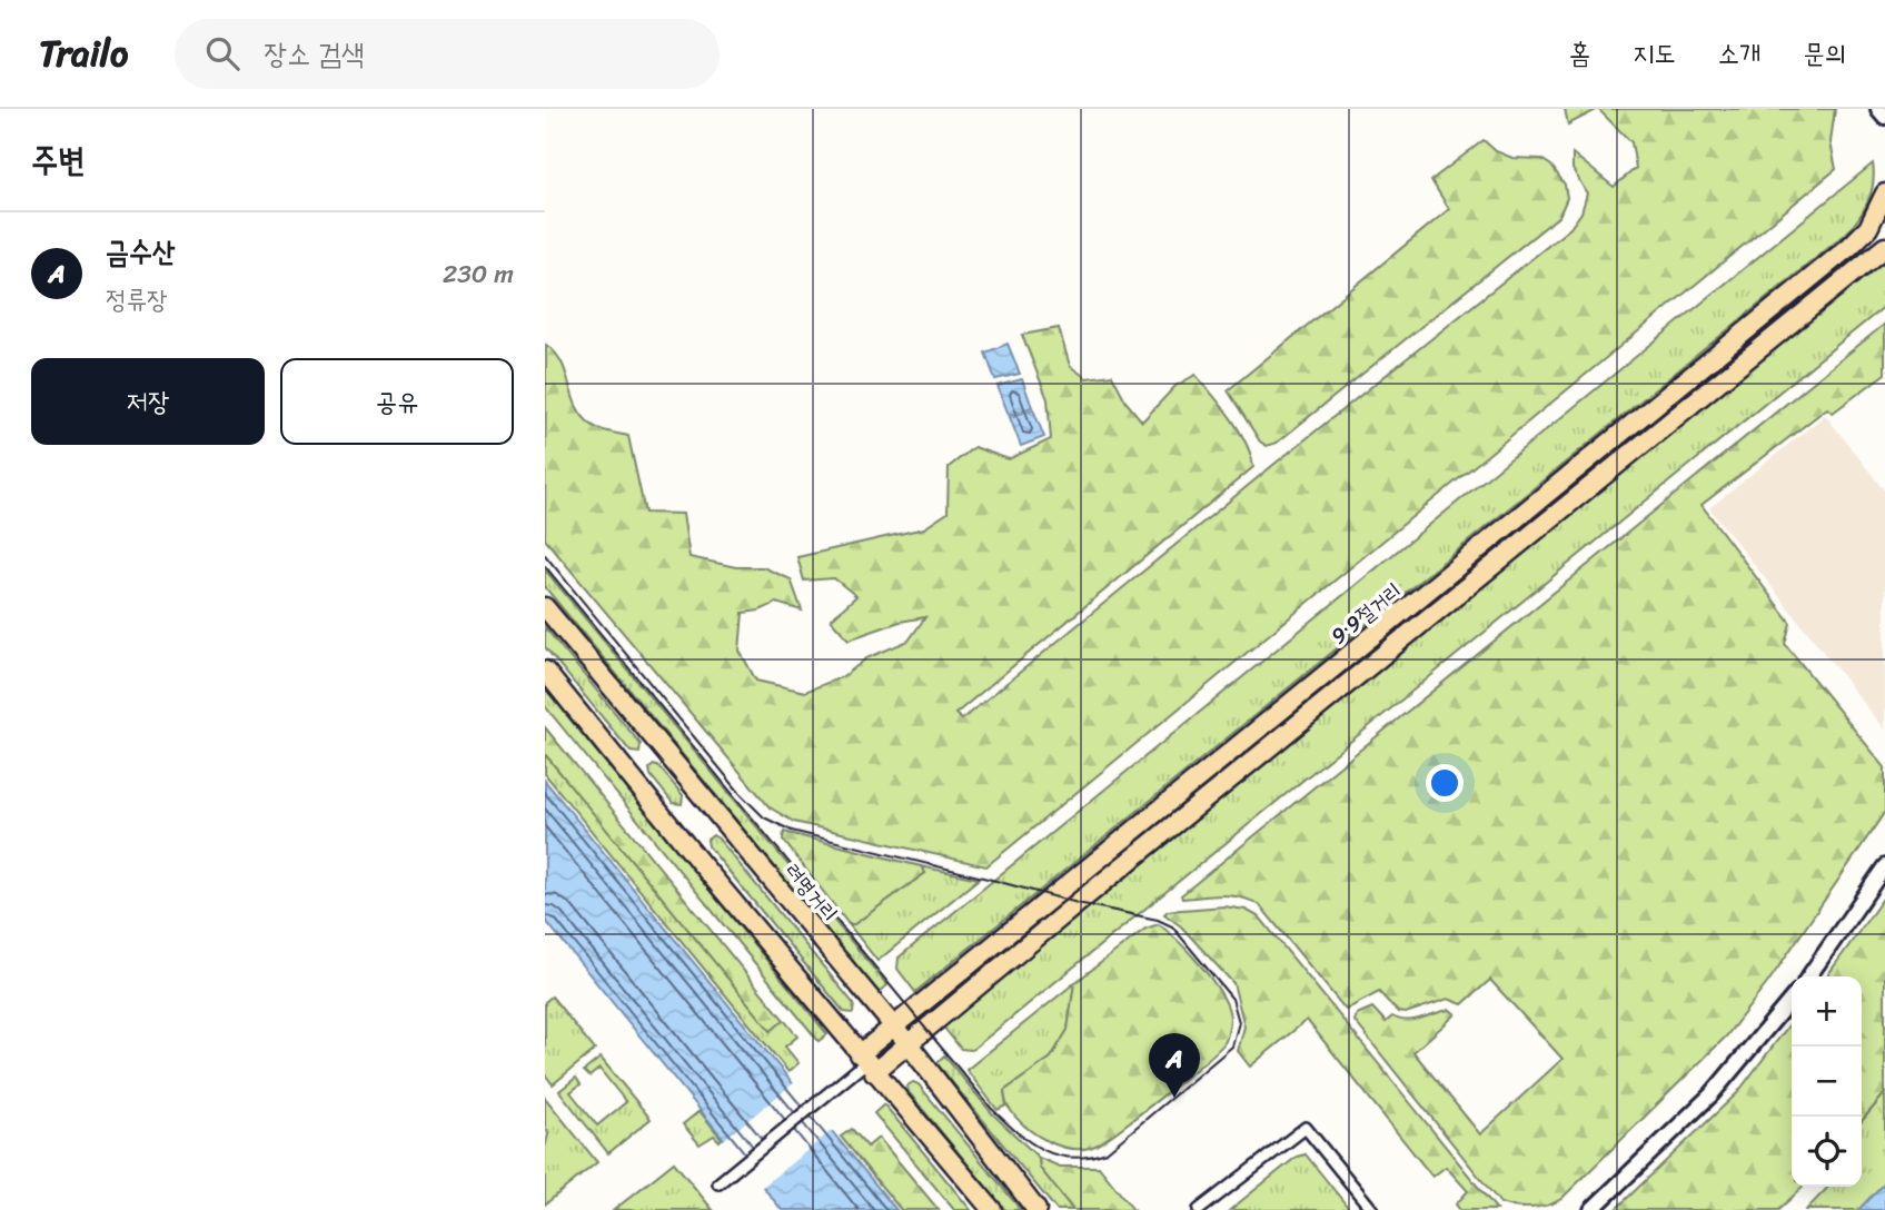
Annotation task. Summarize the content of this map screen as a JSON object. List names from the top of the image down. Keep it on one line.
{"streets":{"highway":["9·9절거리","려명거리"]},"crossings":[["9·9절거리","려명거리"]],"page":{"header":"Trailo","search":"장소 검색","nav":["홈","지도","소개","문의"],"heading":"주변","list":[{"mark":"A","name":"금수산","note":"정류장","value":"230 m"}],"buttons":["저장","공유"],"map_buttons":["+","−"],"pins":"A"}}
